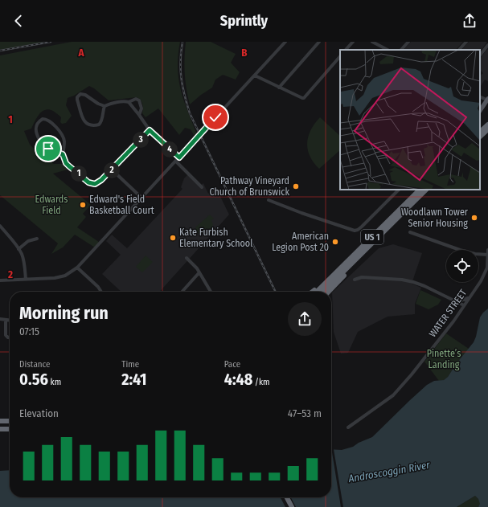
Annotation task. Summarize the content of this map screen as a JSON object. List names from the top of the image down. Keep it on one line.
{"streets":{"highway":["US 1"],"street":["WATER STREET"]},"water":["Androscoggin River"],"parks":["Edwards Field","Pinette’s Landing"],"places":["Pathway Vineyard Church of Brunswick","Edward's Field Basketball Court","Woodlawn Tower Senior Housing","Kate Furbish Elementary School","American Legion Post 20"],"page":{"header":"Sprintly","pins":["3","4","2","1"],"heading":["Morning run","07:15"],"stats":[["Distance","0.56 km"],["Time","2:41"],["Pace","4:48 /km"]],"chart":["Elevation","47–53 m"]},"grid":{"columns":["A","B"],"rows":["1","2"]}}
